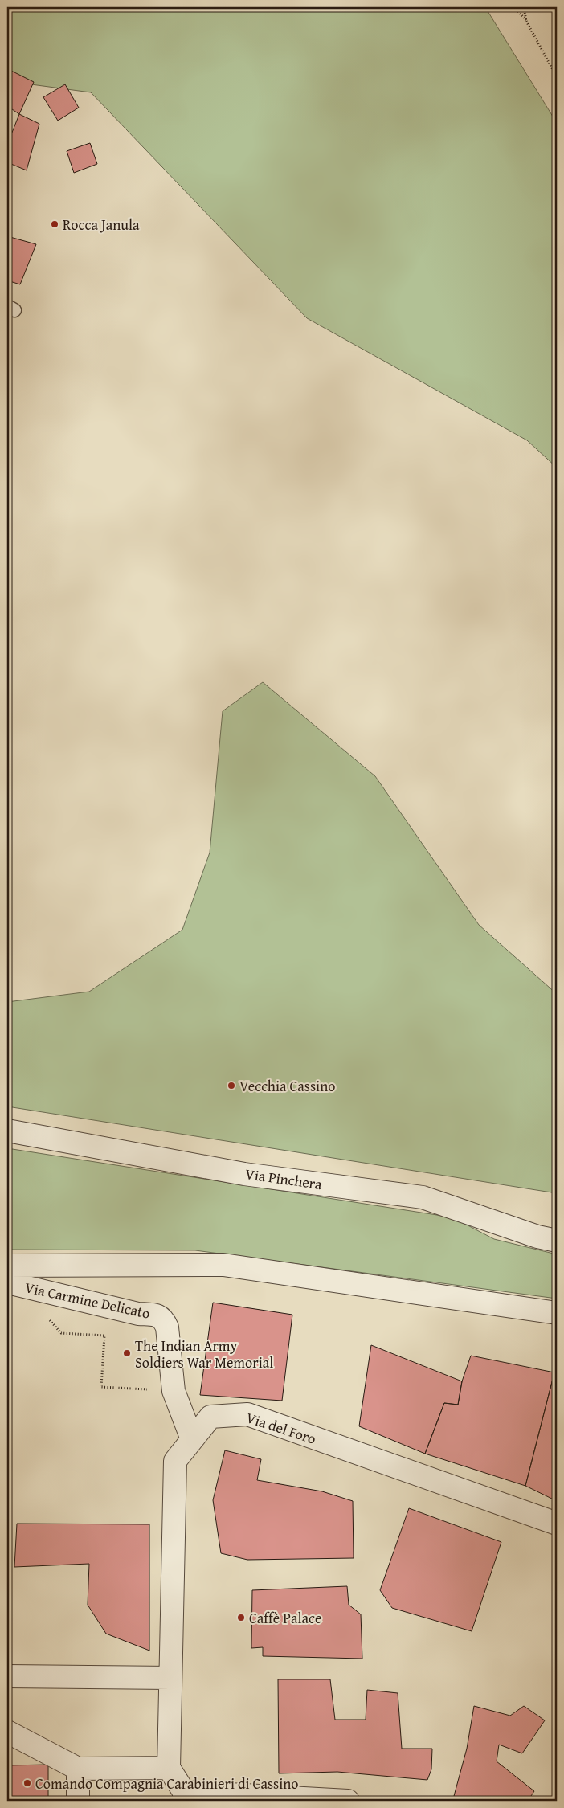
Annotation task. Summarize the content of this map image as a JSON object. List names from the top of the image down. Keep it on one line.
{"streets":{"street":["Via Pinchera","Via Carmine Delicato","Via del Foro"]},"crossings":[["Via Carmine Delicato","Via del Foro"]],"places":["Rocca Janula","Vecchia Cassino","The Indian Army Soldiers War Memorial","Caffè Palace","Comando Compagnia Carabinieri di Cassino"]}
